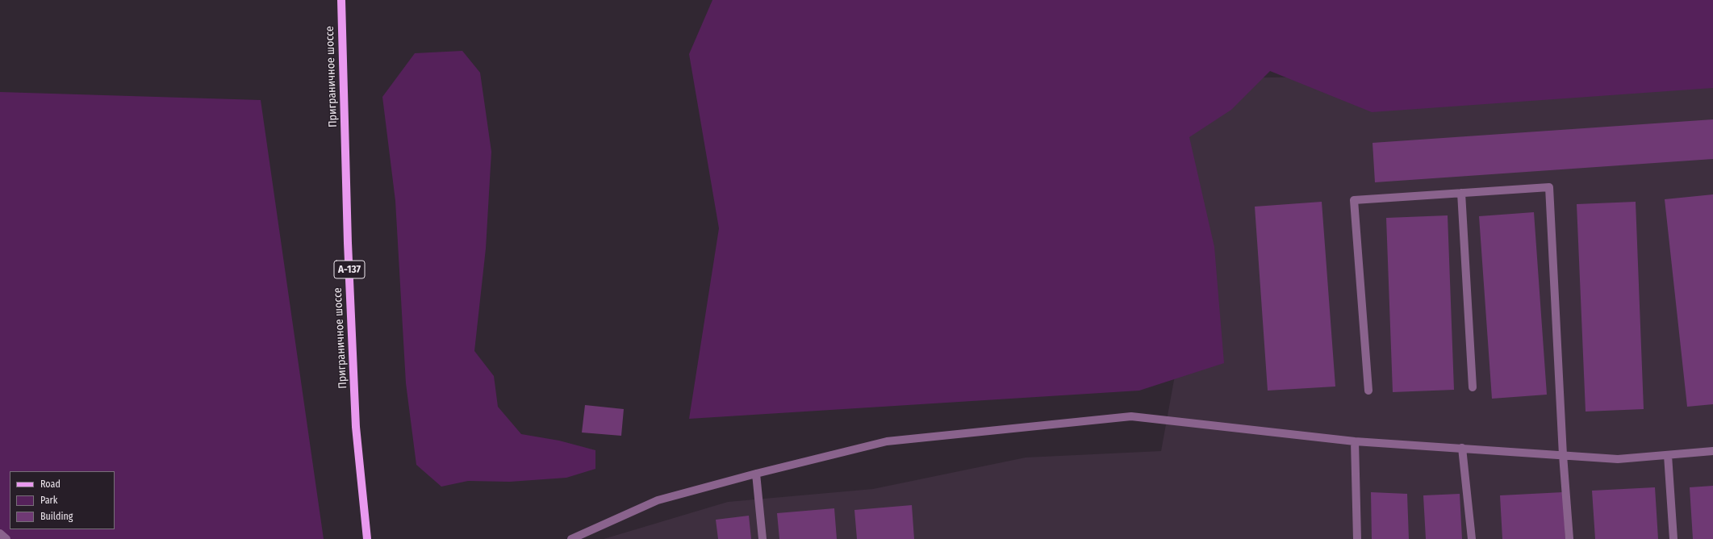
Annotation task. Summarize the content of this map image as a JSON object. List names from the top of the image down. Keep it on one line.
{"streets":{"main road":["Приграничное шоссе","А-137"]},"legend":["Road","Park","Building"]}
